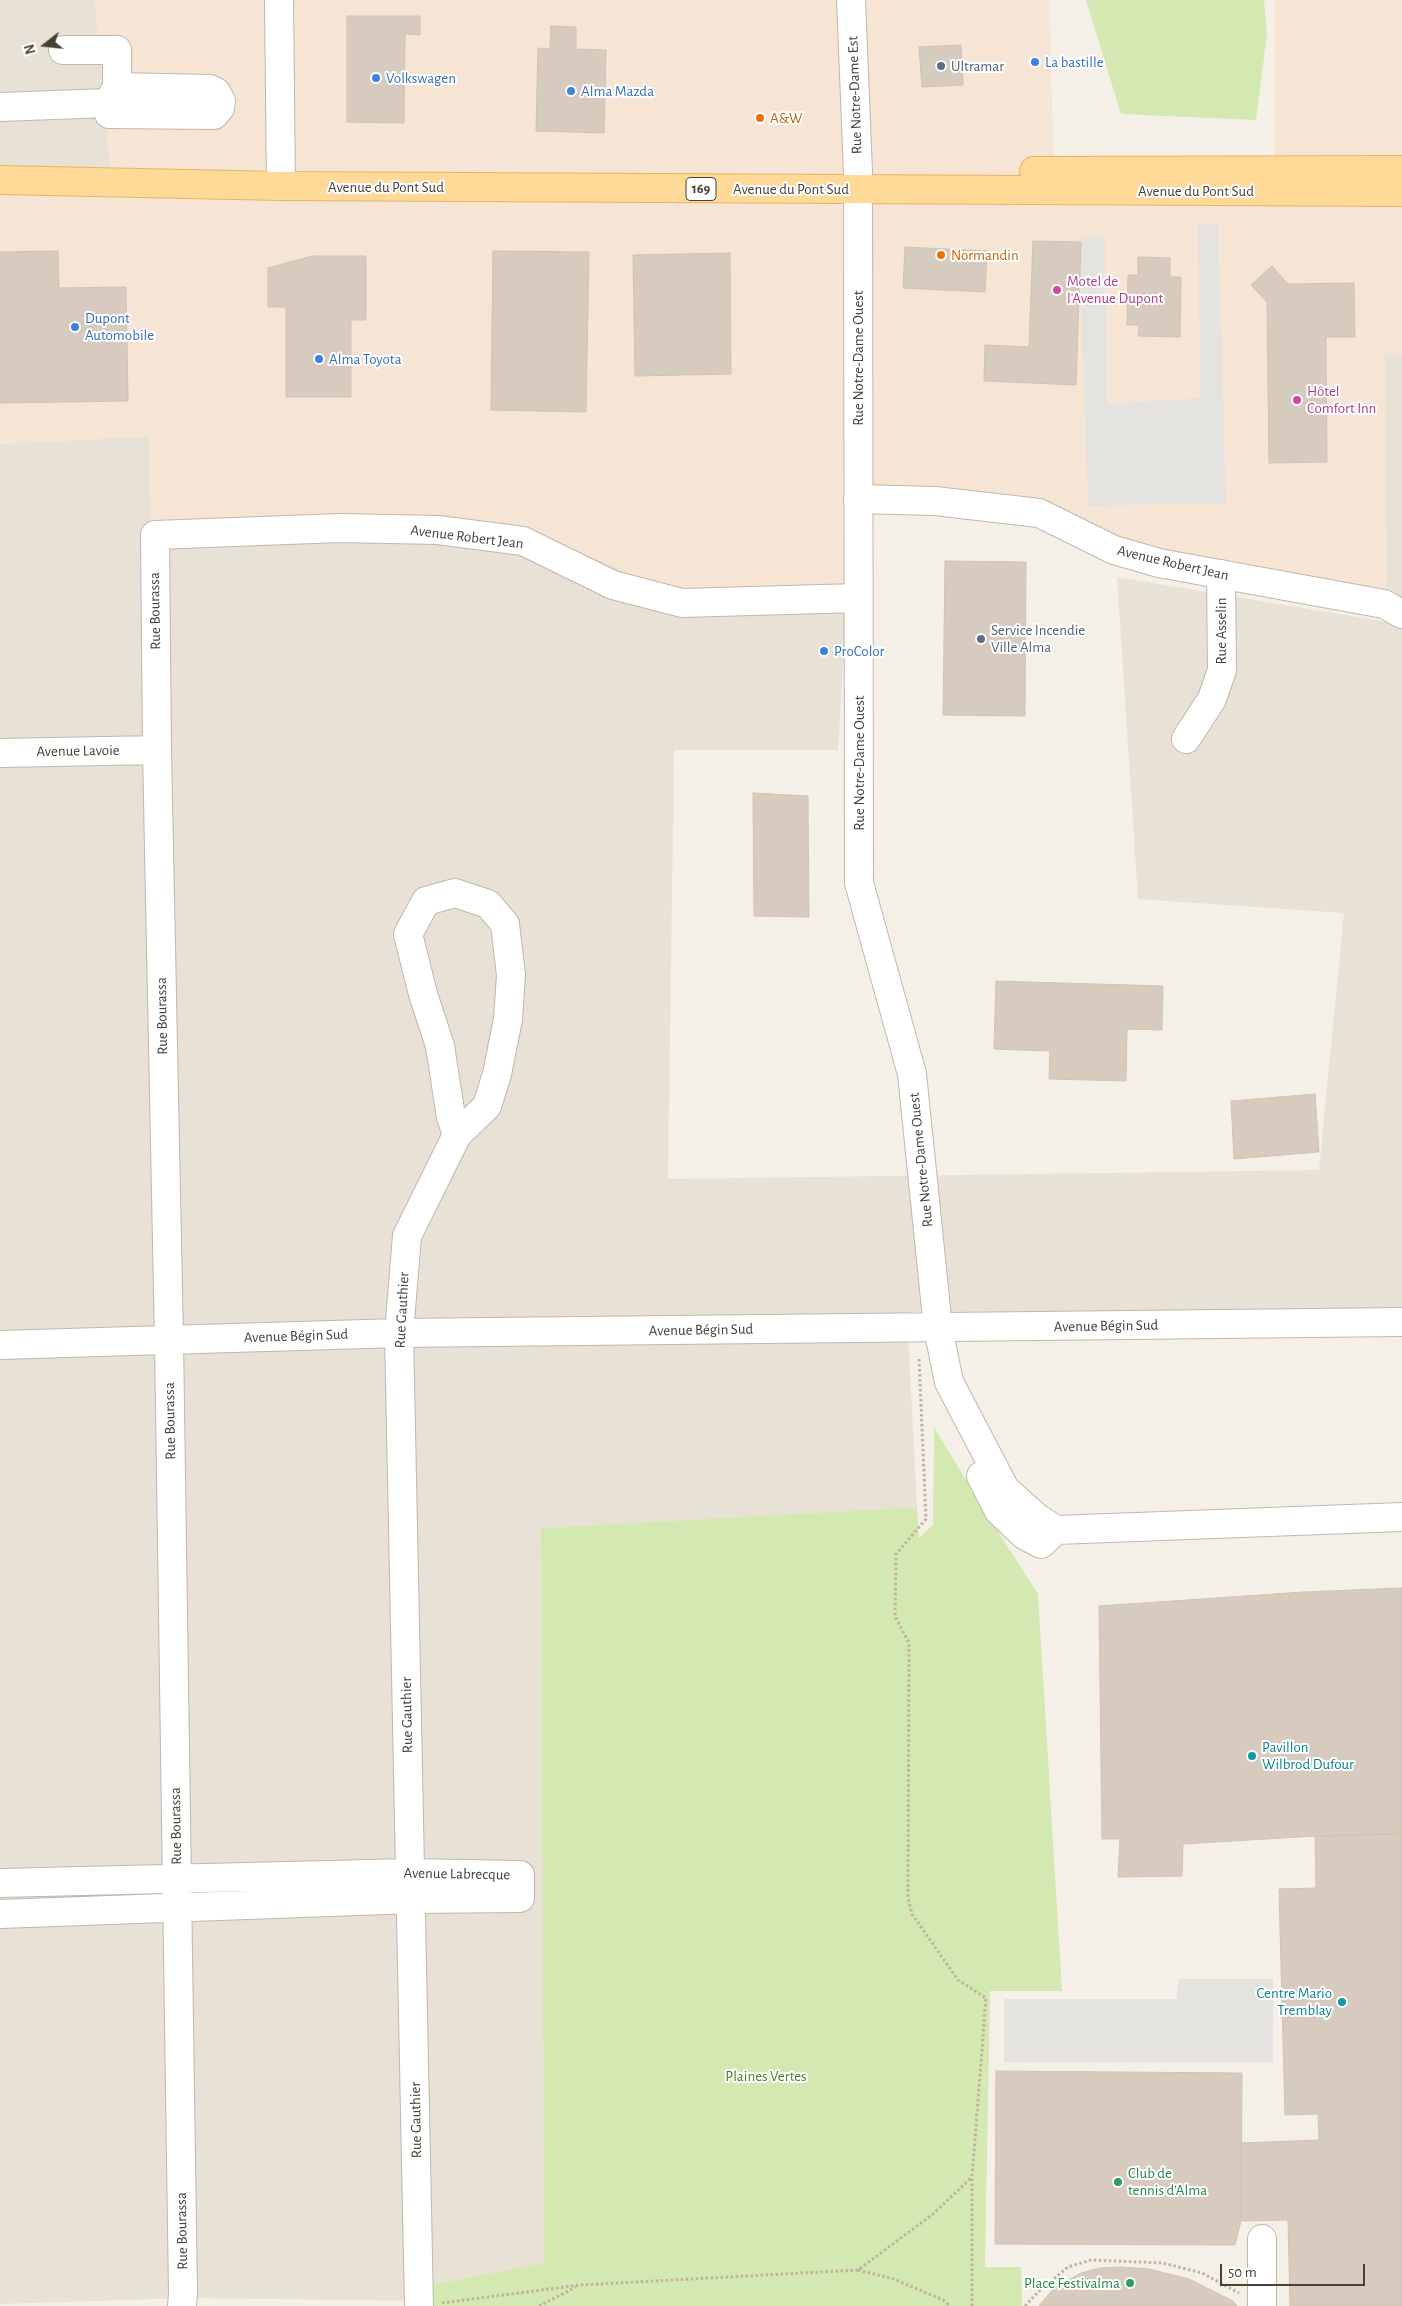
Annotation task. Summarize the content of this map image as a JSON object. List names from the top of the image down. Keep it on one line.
{"streets":{"main road":["Avenue du Pont Sud","169"],"street":["Rue Notre-Dame Est","Rue Notre-Dame Ouest","Avenue Robert Jean","Rue Bourassa","Rue Asselin","Avenue Lavoie","Rue Gauthier","Avenue Bégin Sud","Avenue Labrecque"]},"crossings":[["Rue Notre-Dame Est","Avenue du Pont Sud"],["Rue Notre-Dame Est","Rue Notre-Dame Ouest"],["Avenue du Pont Sud","Rue Notre-Dame Ouest"],["Rue Notre-Dame Ouest","Avenue Robert Jean"],["Rue Notre-Dame Ouest","Avenue Bégin Sud"],["Avenue Robert Jean","Rue Bourassa"],["Avenue Robert Jean","Rue Asselin"],["Rue Bourassa","Avenue Lavoie"],["Rue Bourassa","Avenue Bégin Sud"],["Rue Bourassa","Avenue Labrecque"],["Rue Gauthier","Avenue Bégin Sud"],["Rue Gauthier","Avenue Labrecque"]],"parks":["Plaines Vertes"],"places":["La bastille","Ultramar","Volkswagen","Alma Mazda","A&W","Normandin","Motel de l'Avenue Dupont","Dupont Automobile","Alma Toyota","Hôtel Comfort Inn","Service Incendie Ville Alma","ProColor","Pavillon Wilbrod Dufour","Centre Mario Tremblay","Club de tennis d'Alma","Place Festivalma"],"scale_bar":"50 m","north":"left"}
